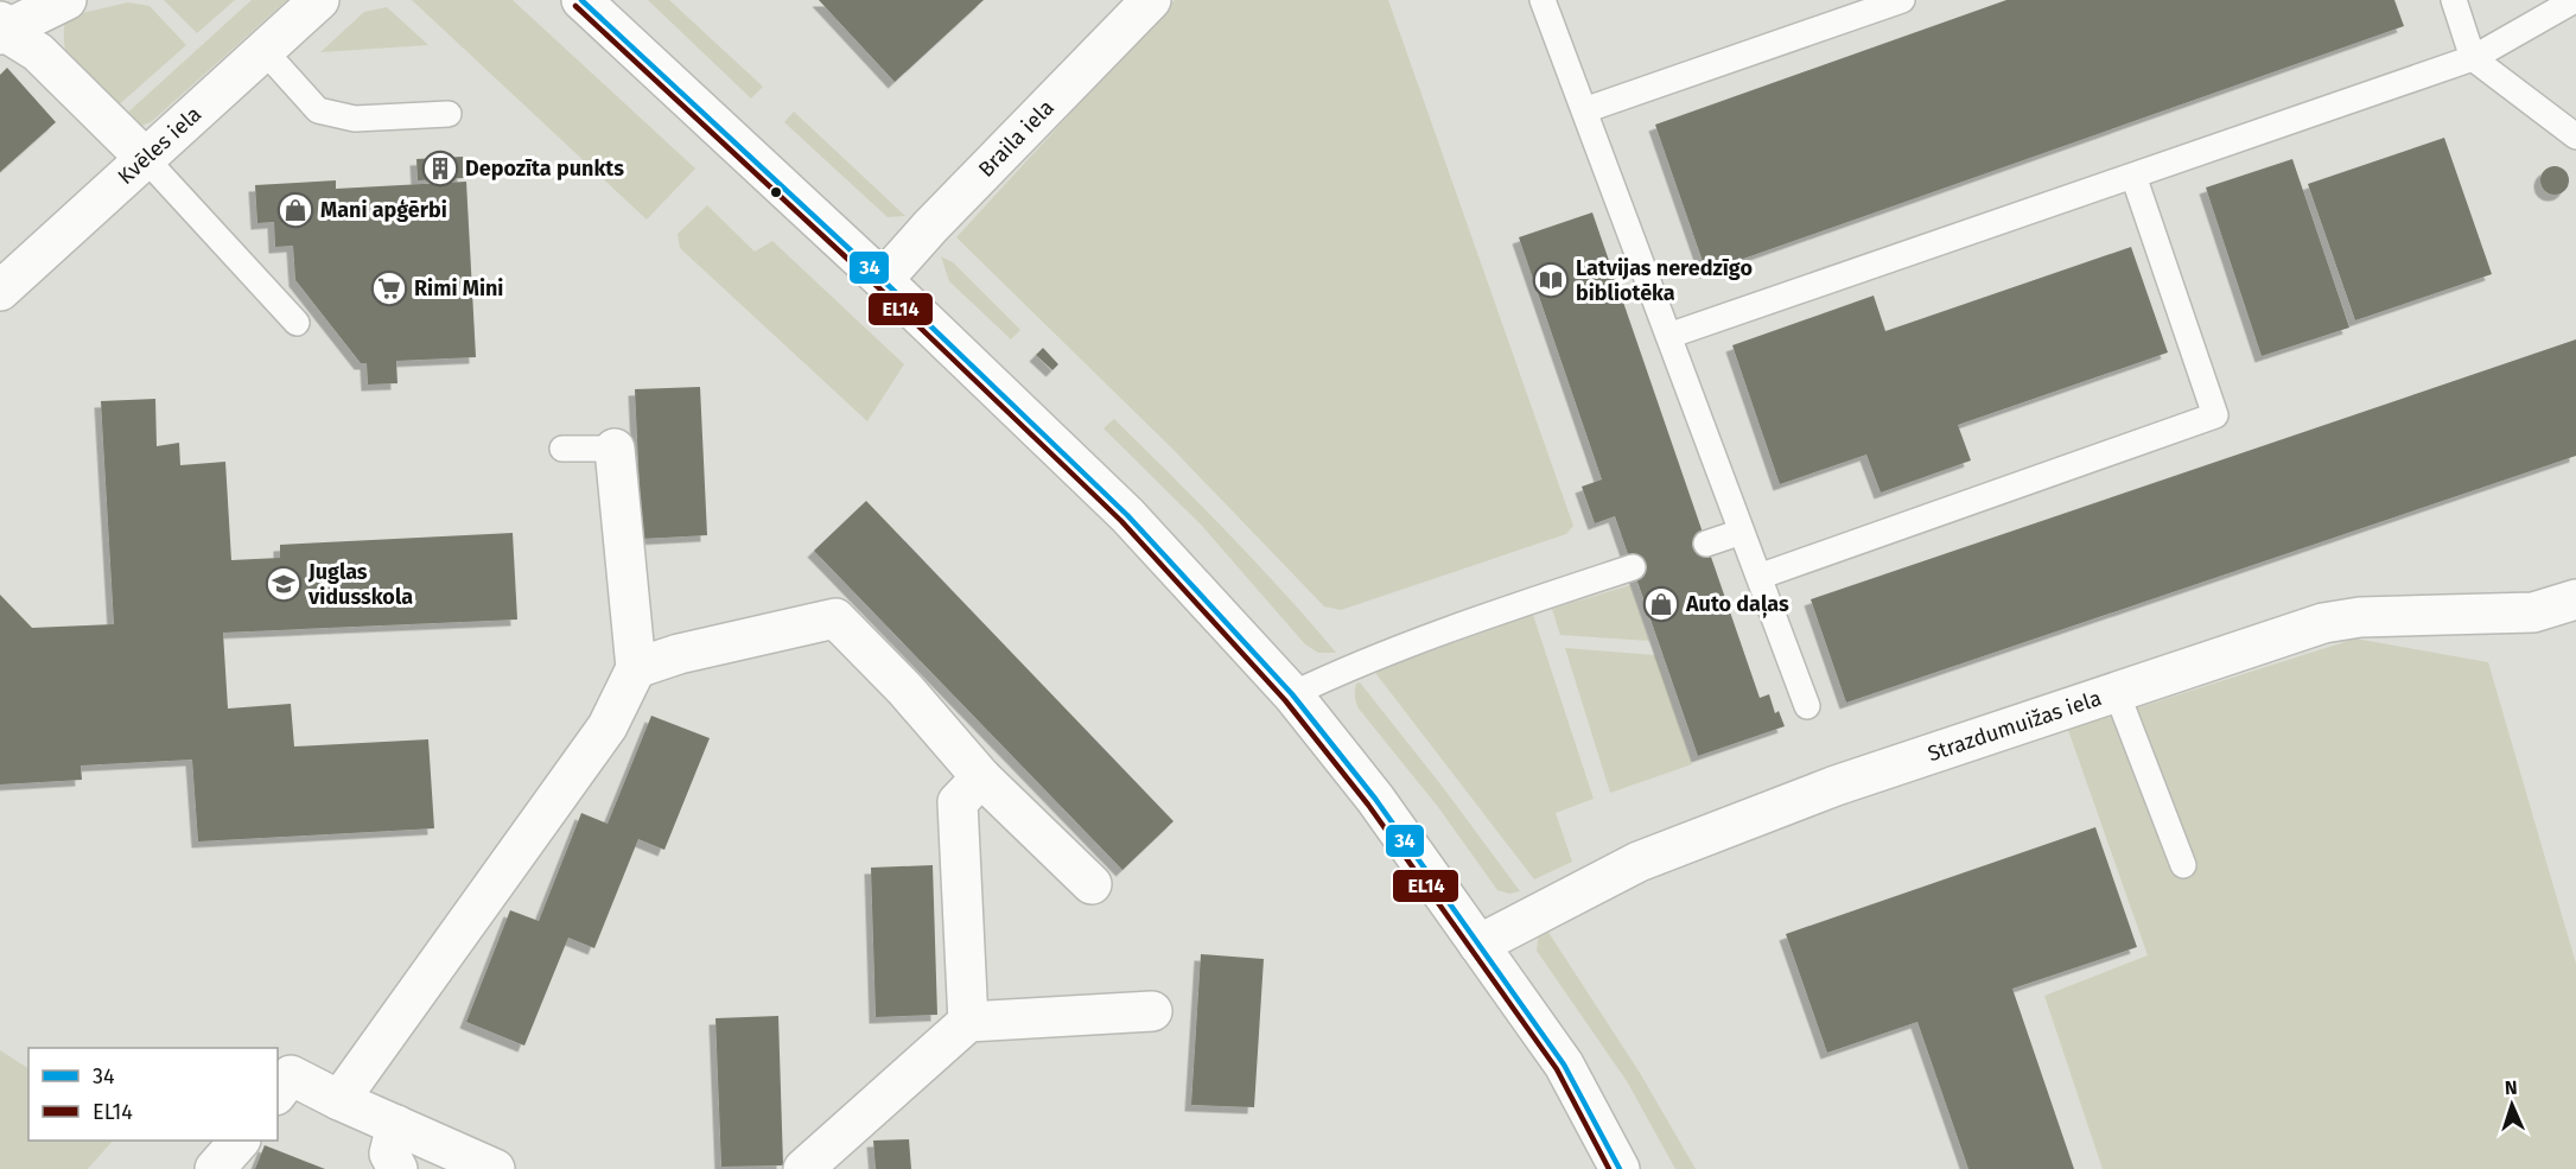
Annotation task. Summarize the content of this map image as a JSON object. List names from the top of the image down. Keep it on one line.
{"streets":{"street":["Braila iela","Kvēles iela","Strazdumuižas iela"]},"places":{"building":["Depozīta punkts"],"shop":["Mani apģērbi","Auto daļas"],"library":["Latvijas neredzīgo bibliotēka"],"supermarket":["Rimi Mini"],"school or university":["Juglas vidusskola"]},"lines":["transit line 34","transit line EL14"],"legend":["34","EL14"],"north":"top"}
